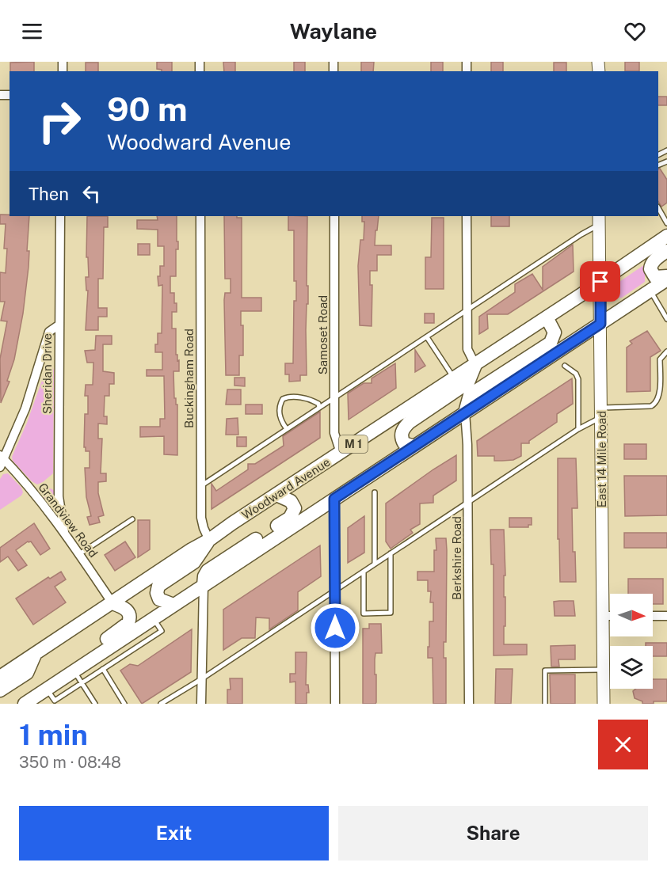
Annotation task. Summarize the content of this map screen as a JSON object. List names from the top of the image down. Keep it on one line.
{"streets":{"main road":["M 1","East 14 Mile Road","Woodward Avenue"],"street":["Samoset Road","Sheridan Drive","Buckingham Road","Grandview Road","Berkshire Road"]},"crossings":[["Samoset Road","Woodward Avenue"],["Sheridan Drive","Grandview Road"],["Buckingham Road","Woodward Avenue"],["East 14 Mile Road","Woodward Avenue"],["Woodward Avenue","Grandview Road"]],"north":"right","page":{"header":"Waylane","turn":["90 m","Woodward Avenue"],"then":"Then","heading":["1 min","350 m · 08:48"],"buttons":["Exit","Share"]}}
